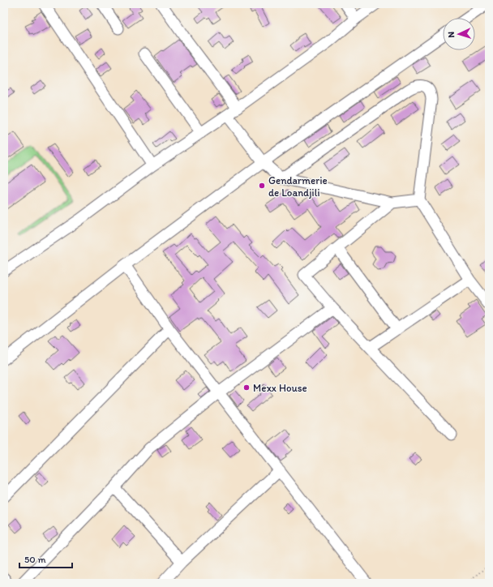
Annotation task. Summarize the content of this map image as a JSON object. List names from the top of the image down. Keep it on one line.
{"places":["Gendarmerie de Loandjili","Mexx House"],"scale_bar":"50 m","north":"left"}
